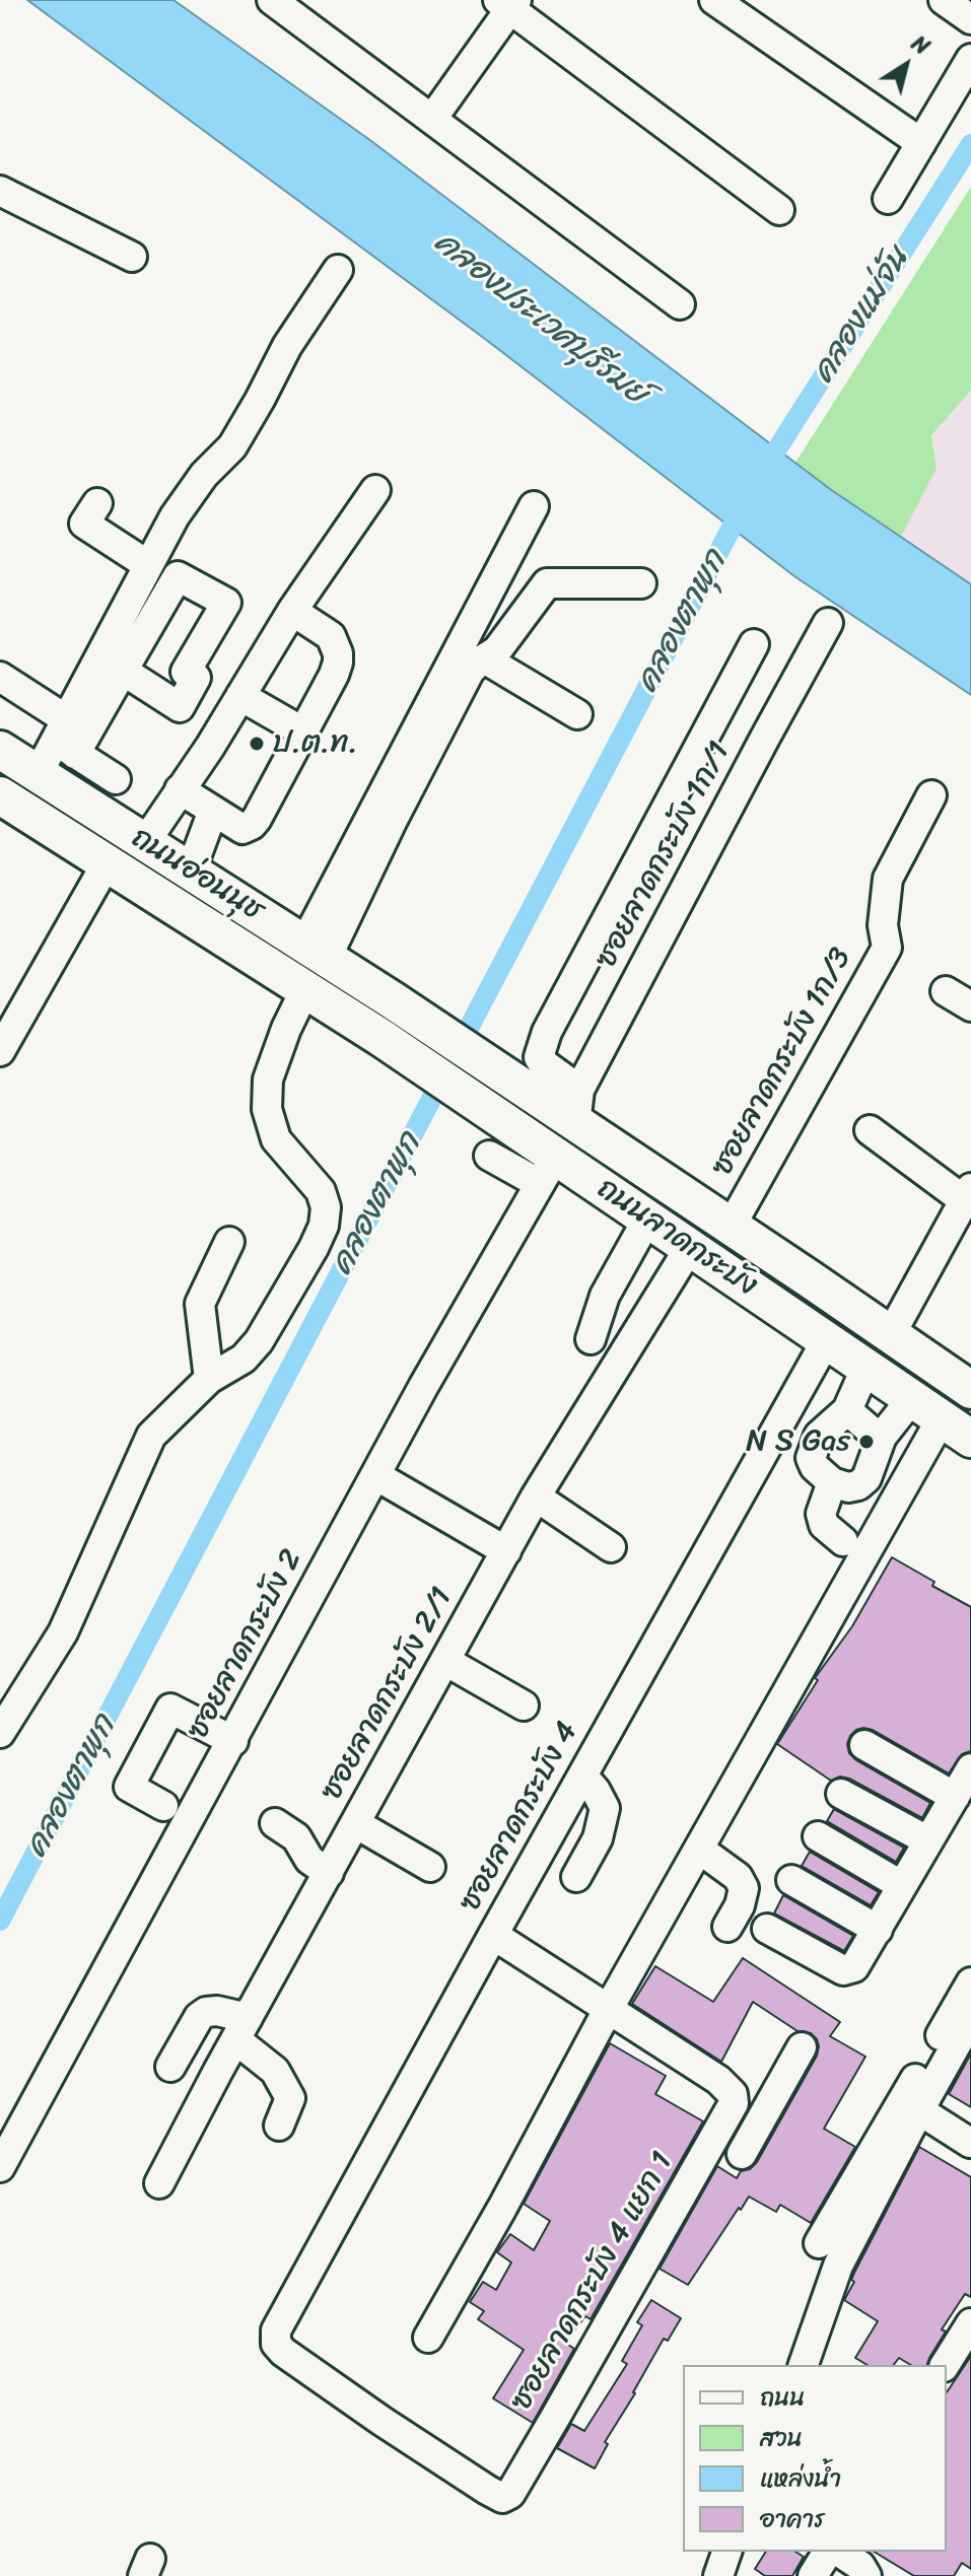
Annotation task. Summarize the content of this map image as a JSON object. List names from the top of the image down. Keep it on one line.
{"streets":{"main road":["ถนนอ่อนนุช","ถนนลาดกระบัง"],"street":["ซอยลาดกระบัง 1ก/1","ซอยลาดกระบัง 1ก/3","ซอยลาดกระบัง 2","ซอยลาดกระบัง 2/1","ซอยลาดกระบัง 4","ซอยลาดกระบัง 4 แยก 1"]},"crossings":[["ซอยลาดกระบัง 1ก/1","ถนนลาดกระบัง"],["ถนนอ่อนนุช","ถนนลาดกระบัง"],["ซอยลาดกระบัง 1ก/3","ถนนลาดกระบัง"],["ถนนลาดกระบัง","ซอยลาดกระบัง 2"],["ถนนลาดกระบัง","ซอยลาดกระบัง 2/1"],["ถนนลาดกระบัง","ซอยลาดกระบัง 4"],["ซอยลาดกระบัง 4","ซอยลาดกระบัง 4 แยก 1"]],"water":["คลองแม่จัน","คลองประเวศบุรีรมย์","คลองตาพุก"],"places":["ป.ต.ท.","N S Gas"],"legend":["ถนน","สวน","แหล่งน้ำ","อาคาร"],"north":"top right"}
